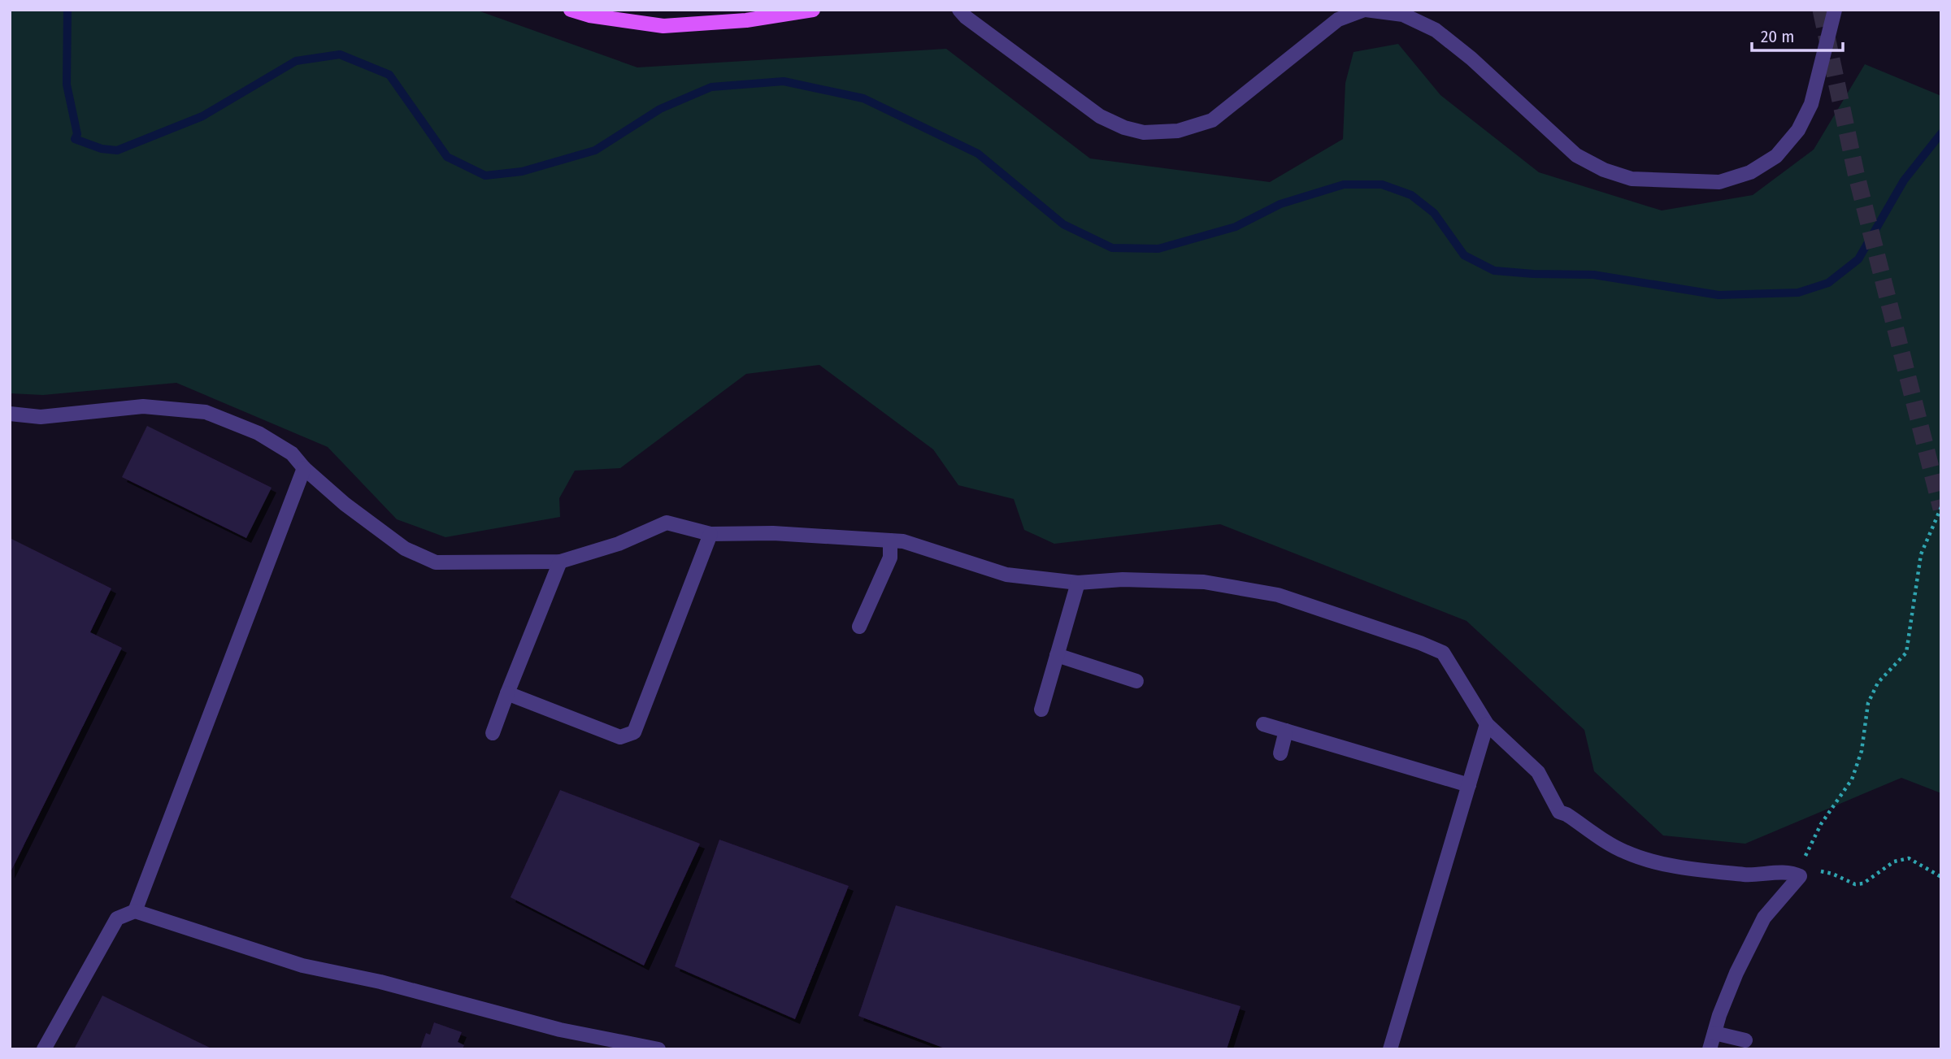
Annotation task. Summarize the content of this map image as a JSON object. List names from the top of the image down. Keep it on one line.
{"scale_bar":"20 m"}
